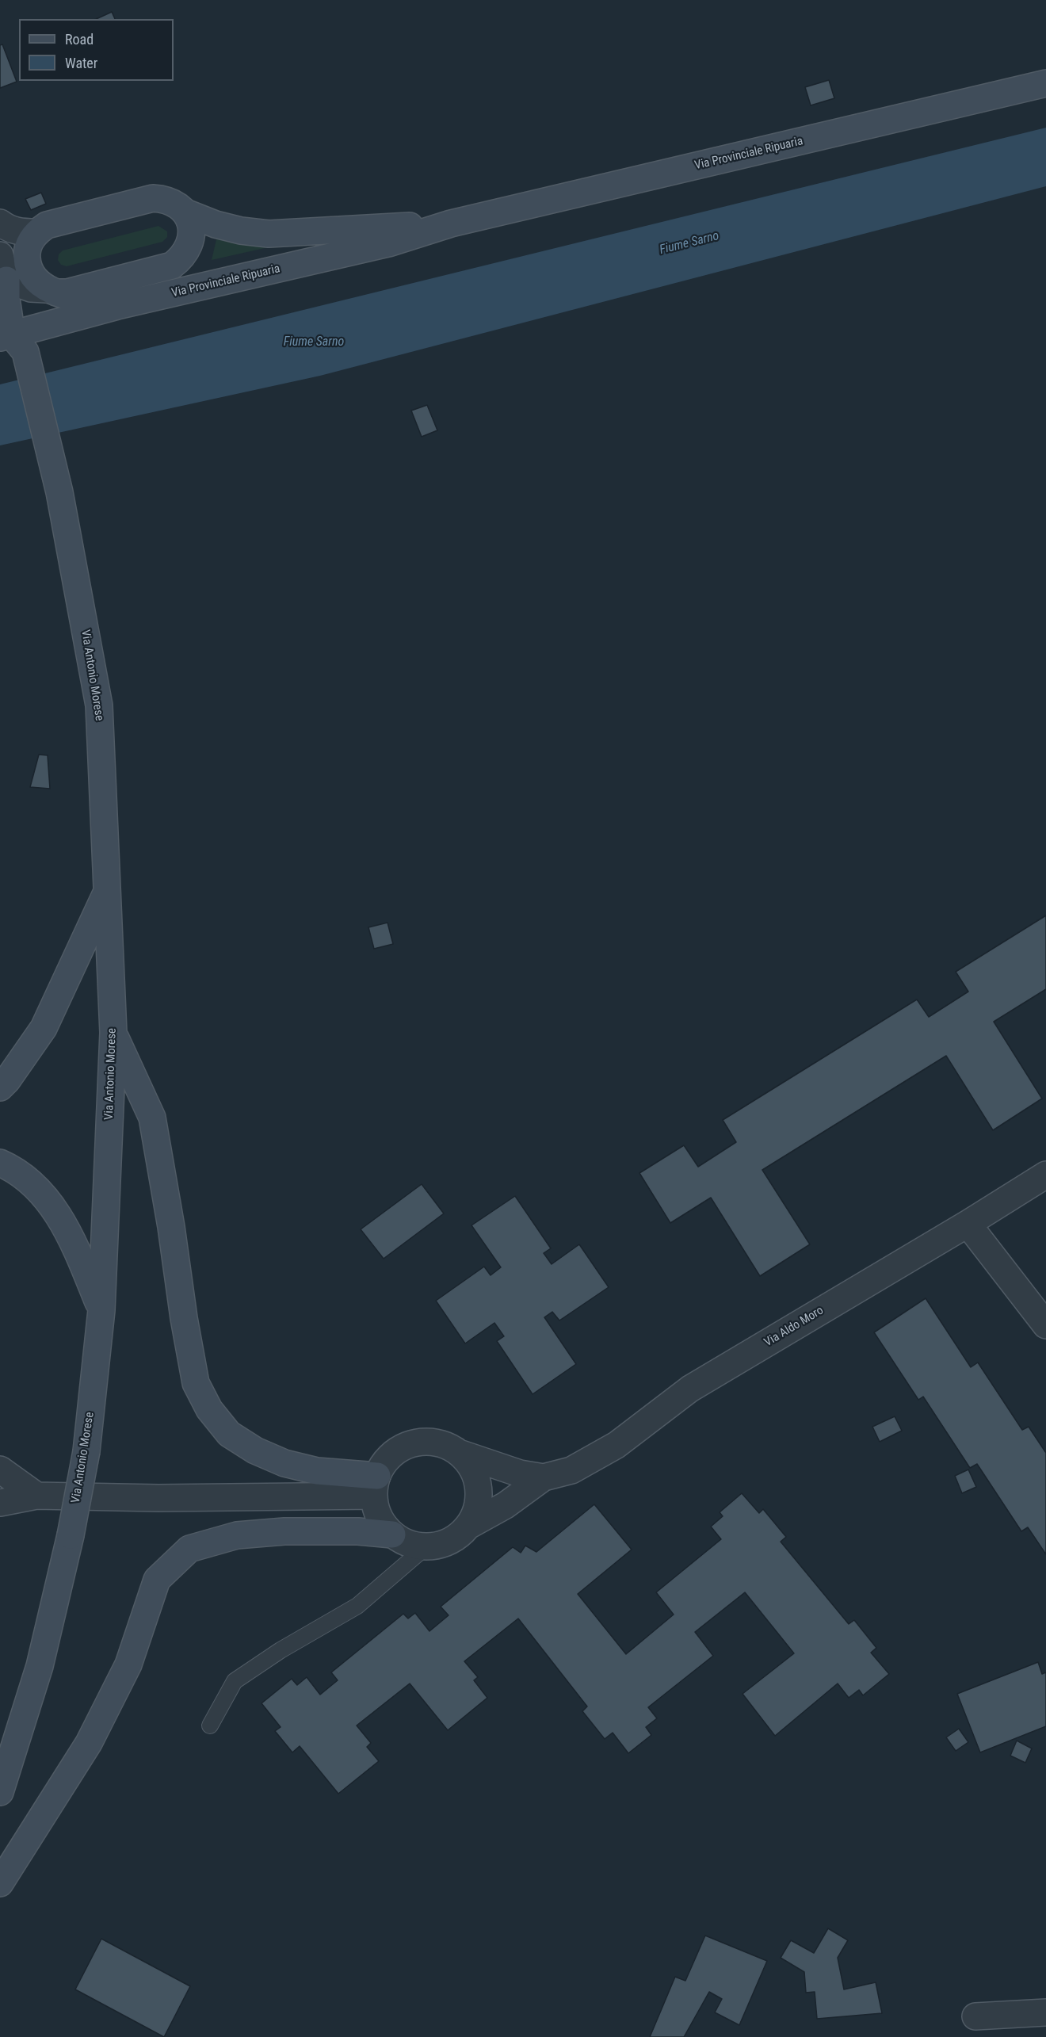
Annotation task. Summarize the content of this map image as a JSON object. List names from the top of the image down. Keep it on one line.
{"streets":{"street":["Via Provinciale Ripuaria","Via Antonio Morese","Via Aldo Moro"]},"crossings":[["Via Provinciale Ripuaria","Via Antonio Morese"]],"water":["Fiume Sarno"],"legend":["Road","Water"]}
